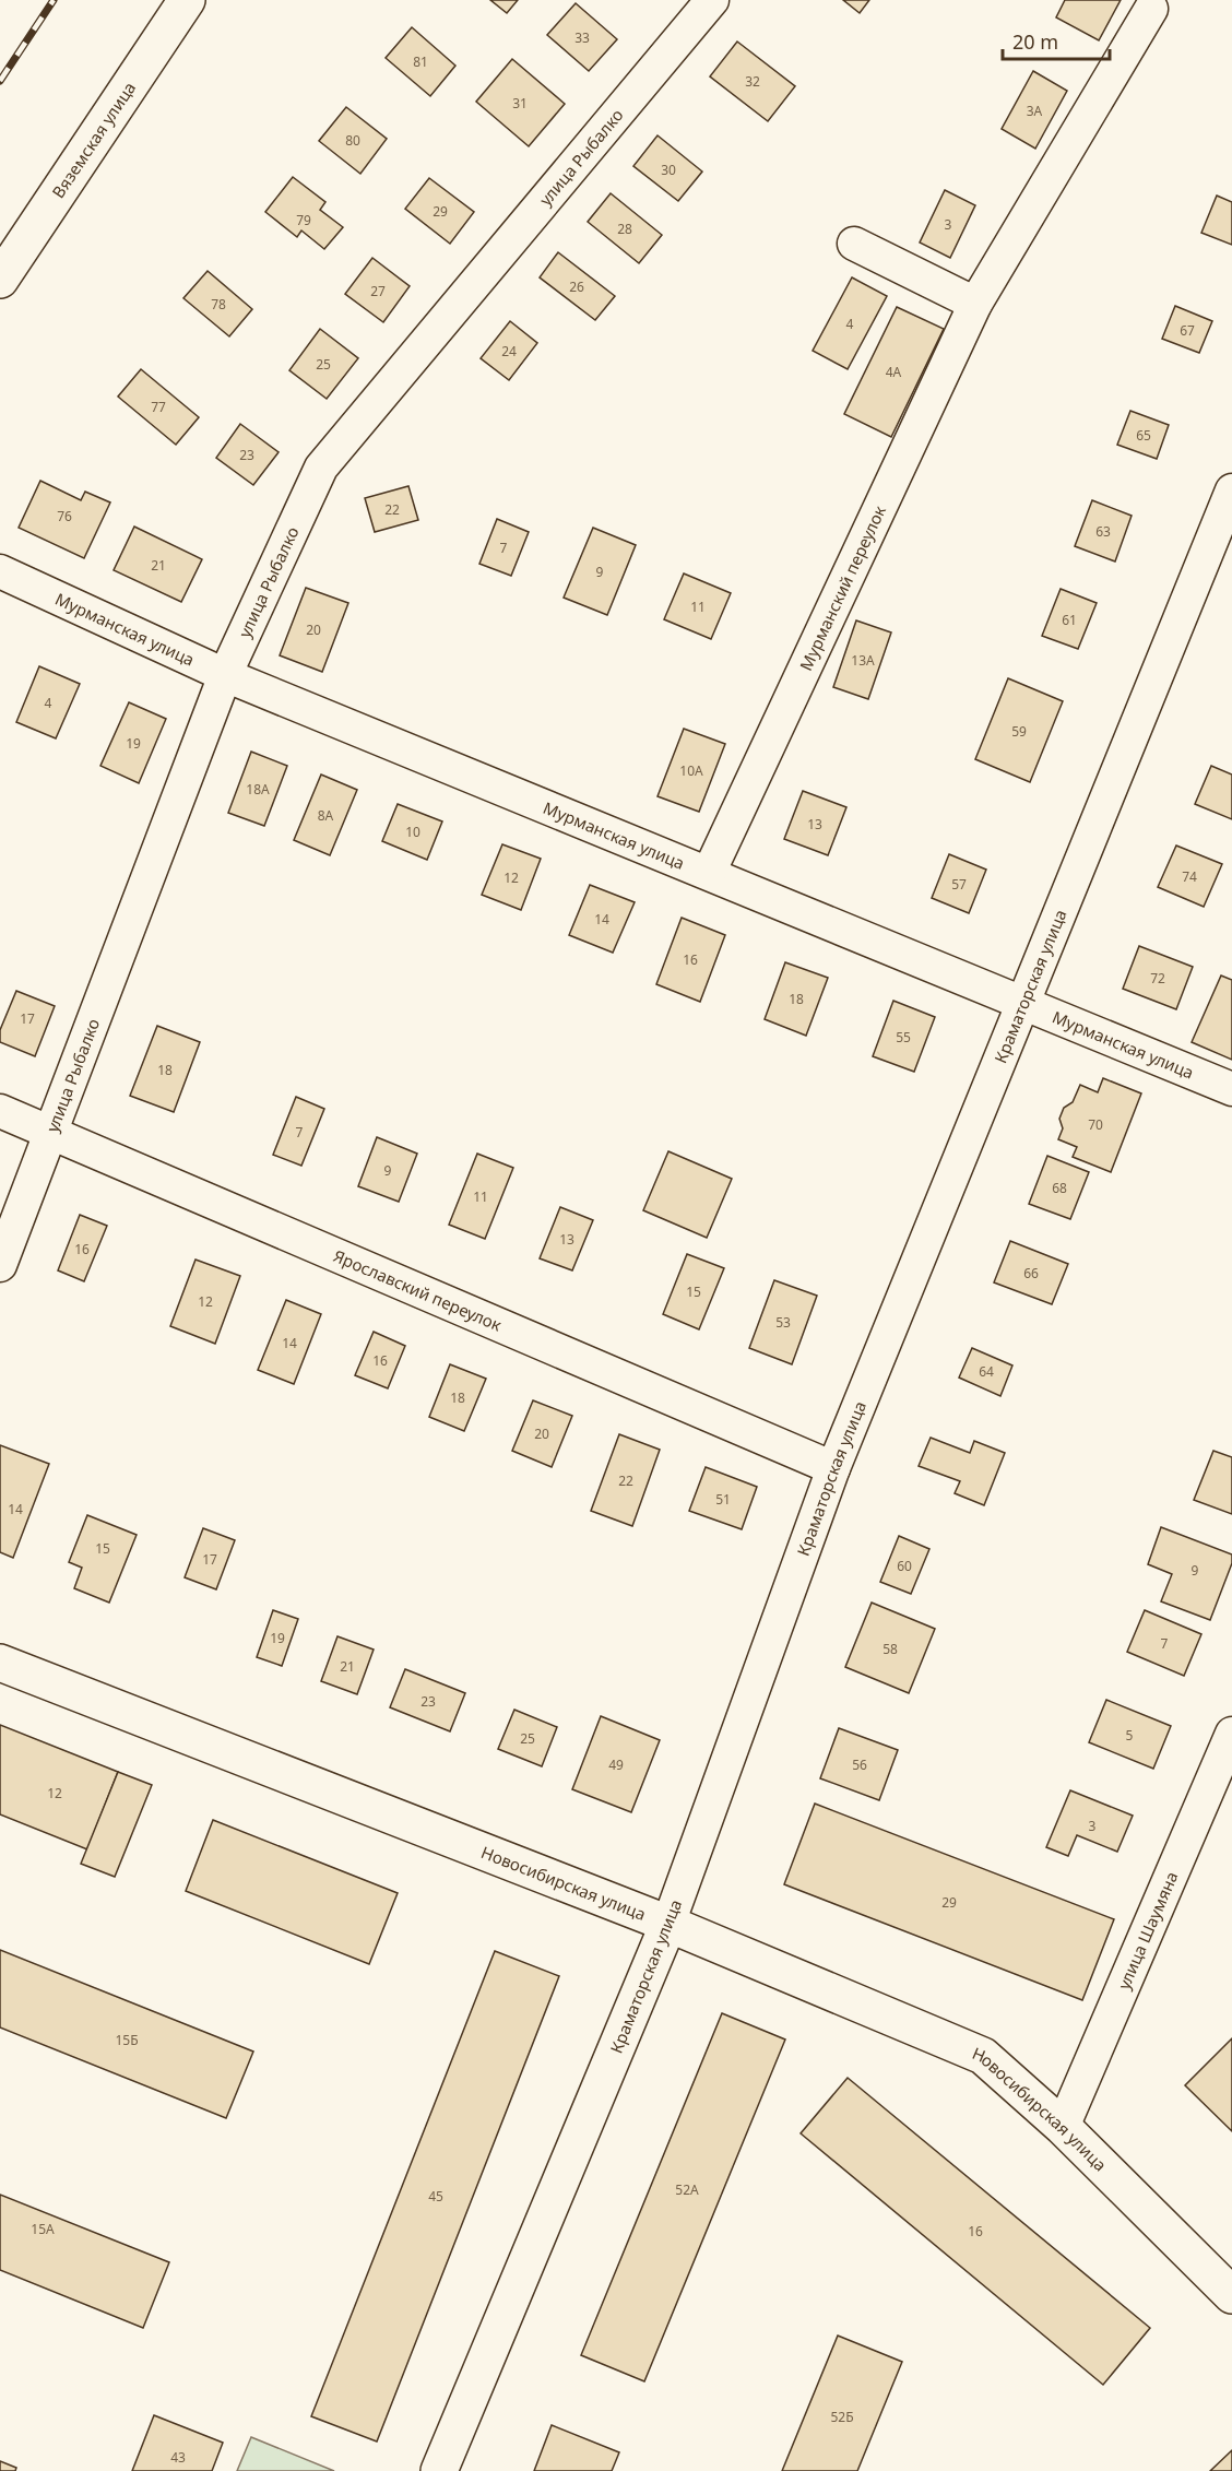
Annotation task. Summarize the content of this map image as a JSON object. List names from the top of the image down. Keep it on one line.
{"streets":{"main road":["Вяземская улица","Краматорская улица","Новосибирская улица"],"street":["улица Рыбалко","Мурманский переулок","Мурманская улица","Ярославский переулок","улица Шаумяна"]},"crossings":[["улица Рыбалко","Мурманская улица"],["улица Рыбалко","Ярославский переулок"],["Мурманский переулок","Мурманская улица"],["Мурманская улица","Краматорская улица"],["Краматорская улица","Ярославский переулок"],["Краматорская улица","Новосибирская улица"],["Новосибирская улица","улица Шаумяна"]],"house_numbers":["33","81","32","31","3А","80","30","29","79","3","28","26","27","78","4","67","24","25","4А","77","65","23","22","76","63","7","21","9","11","61","20","13А","4","59","19","10А","18А","8А","13","10","74","12","57","14","16","72","18","17","55","18","70","7","9","68","11","13","16","66","15","12","53","14","16","64","18","20","22","51","14","15","17","60","9","19","7","58","21","23","5","25","49","56","12","3","29","15Б","52А","45","15А","16","52Б","43"],"scale_bar":"20 m"}
